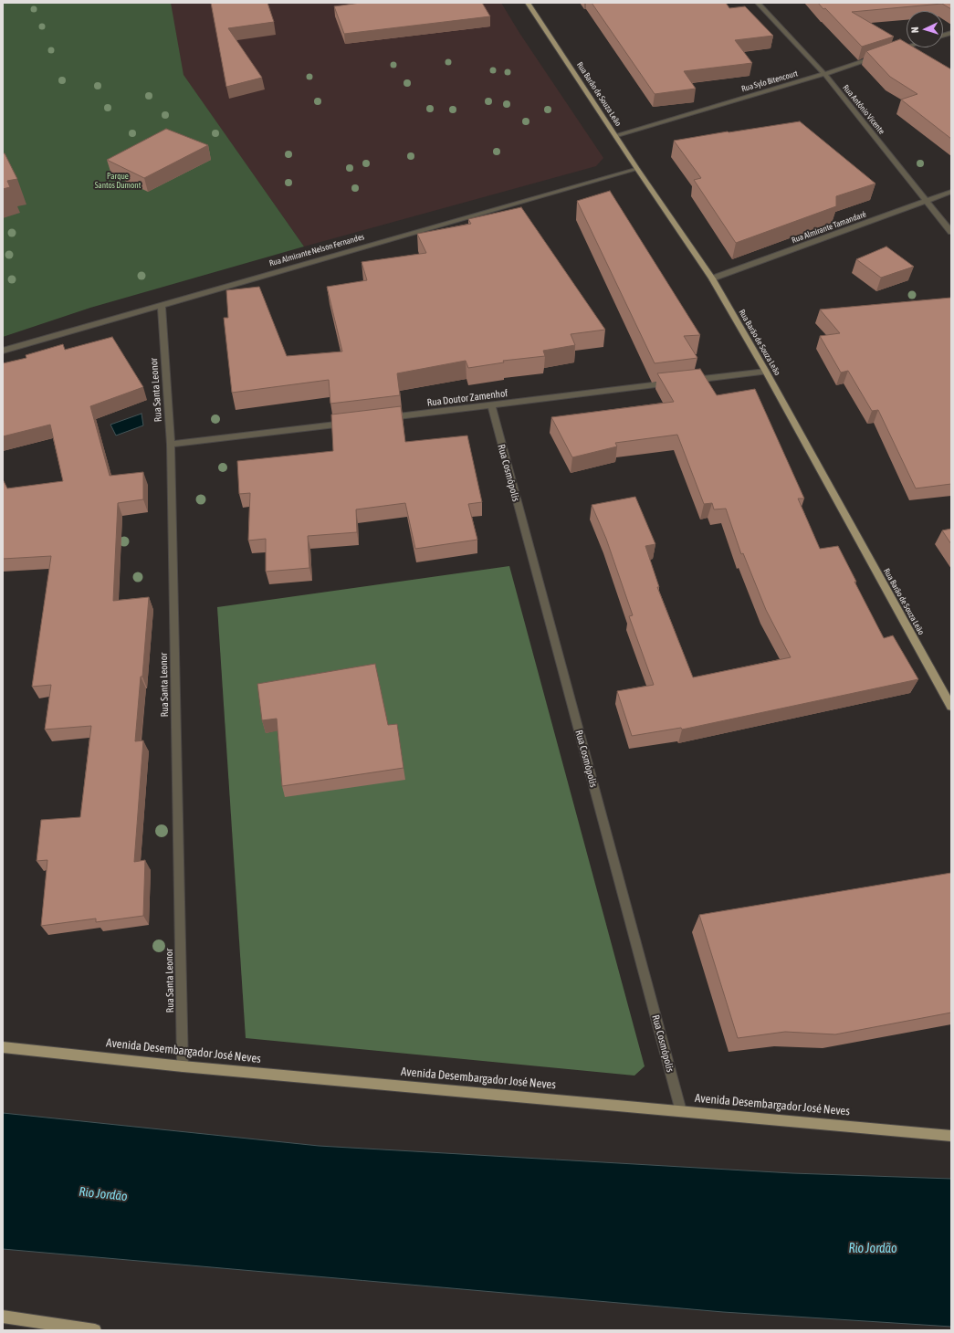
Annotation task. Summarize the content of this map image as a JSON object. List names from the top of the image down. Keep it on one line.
{"streets":{"main road":["Rua Barão de Souza Leão","Avenida Desembargador José Neves"],"street":["Rua Sylo Bitencourt","Rua Antônio Vicente","Rua Almirante Tamandaré","Rua Almirante Nelson Fernandes","Rua Santa Leonor","Rua Doutor Zamenhof","Rua Cosmópolis"]},"crossings":[["Rua Sylo Bitencourt","Rua Barão de Souza Leão"],["Rua Sylo Bitencourt","Rua Antônio Vicente"],["Rua Barão de Souza Leão","Rua Almirante Tamandaré"],["Rua Barão de Souza Leão","Rua Almirante Nelson Fernandes"],["Rua Antônio Vicente","Rua Almirante Tamandaré"],["Rua Almirante Nelson Fernandes","Rua Santa Leonor"],["Rua Santa Leonor","Avenida Desembargador José Neves"],["Rua Doutor Zamenhof","Rua Cosmópolis"],["Rua Cosmópolis","Avenida Desembargador José Neves"]],"water":["Rio Jordão"],"parks":["Parque Santos Dumont"],"north":"left"}
